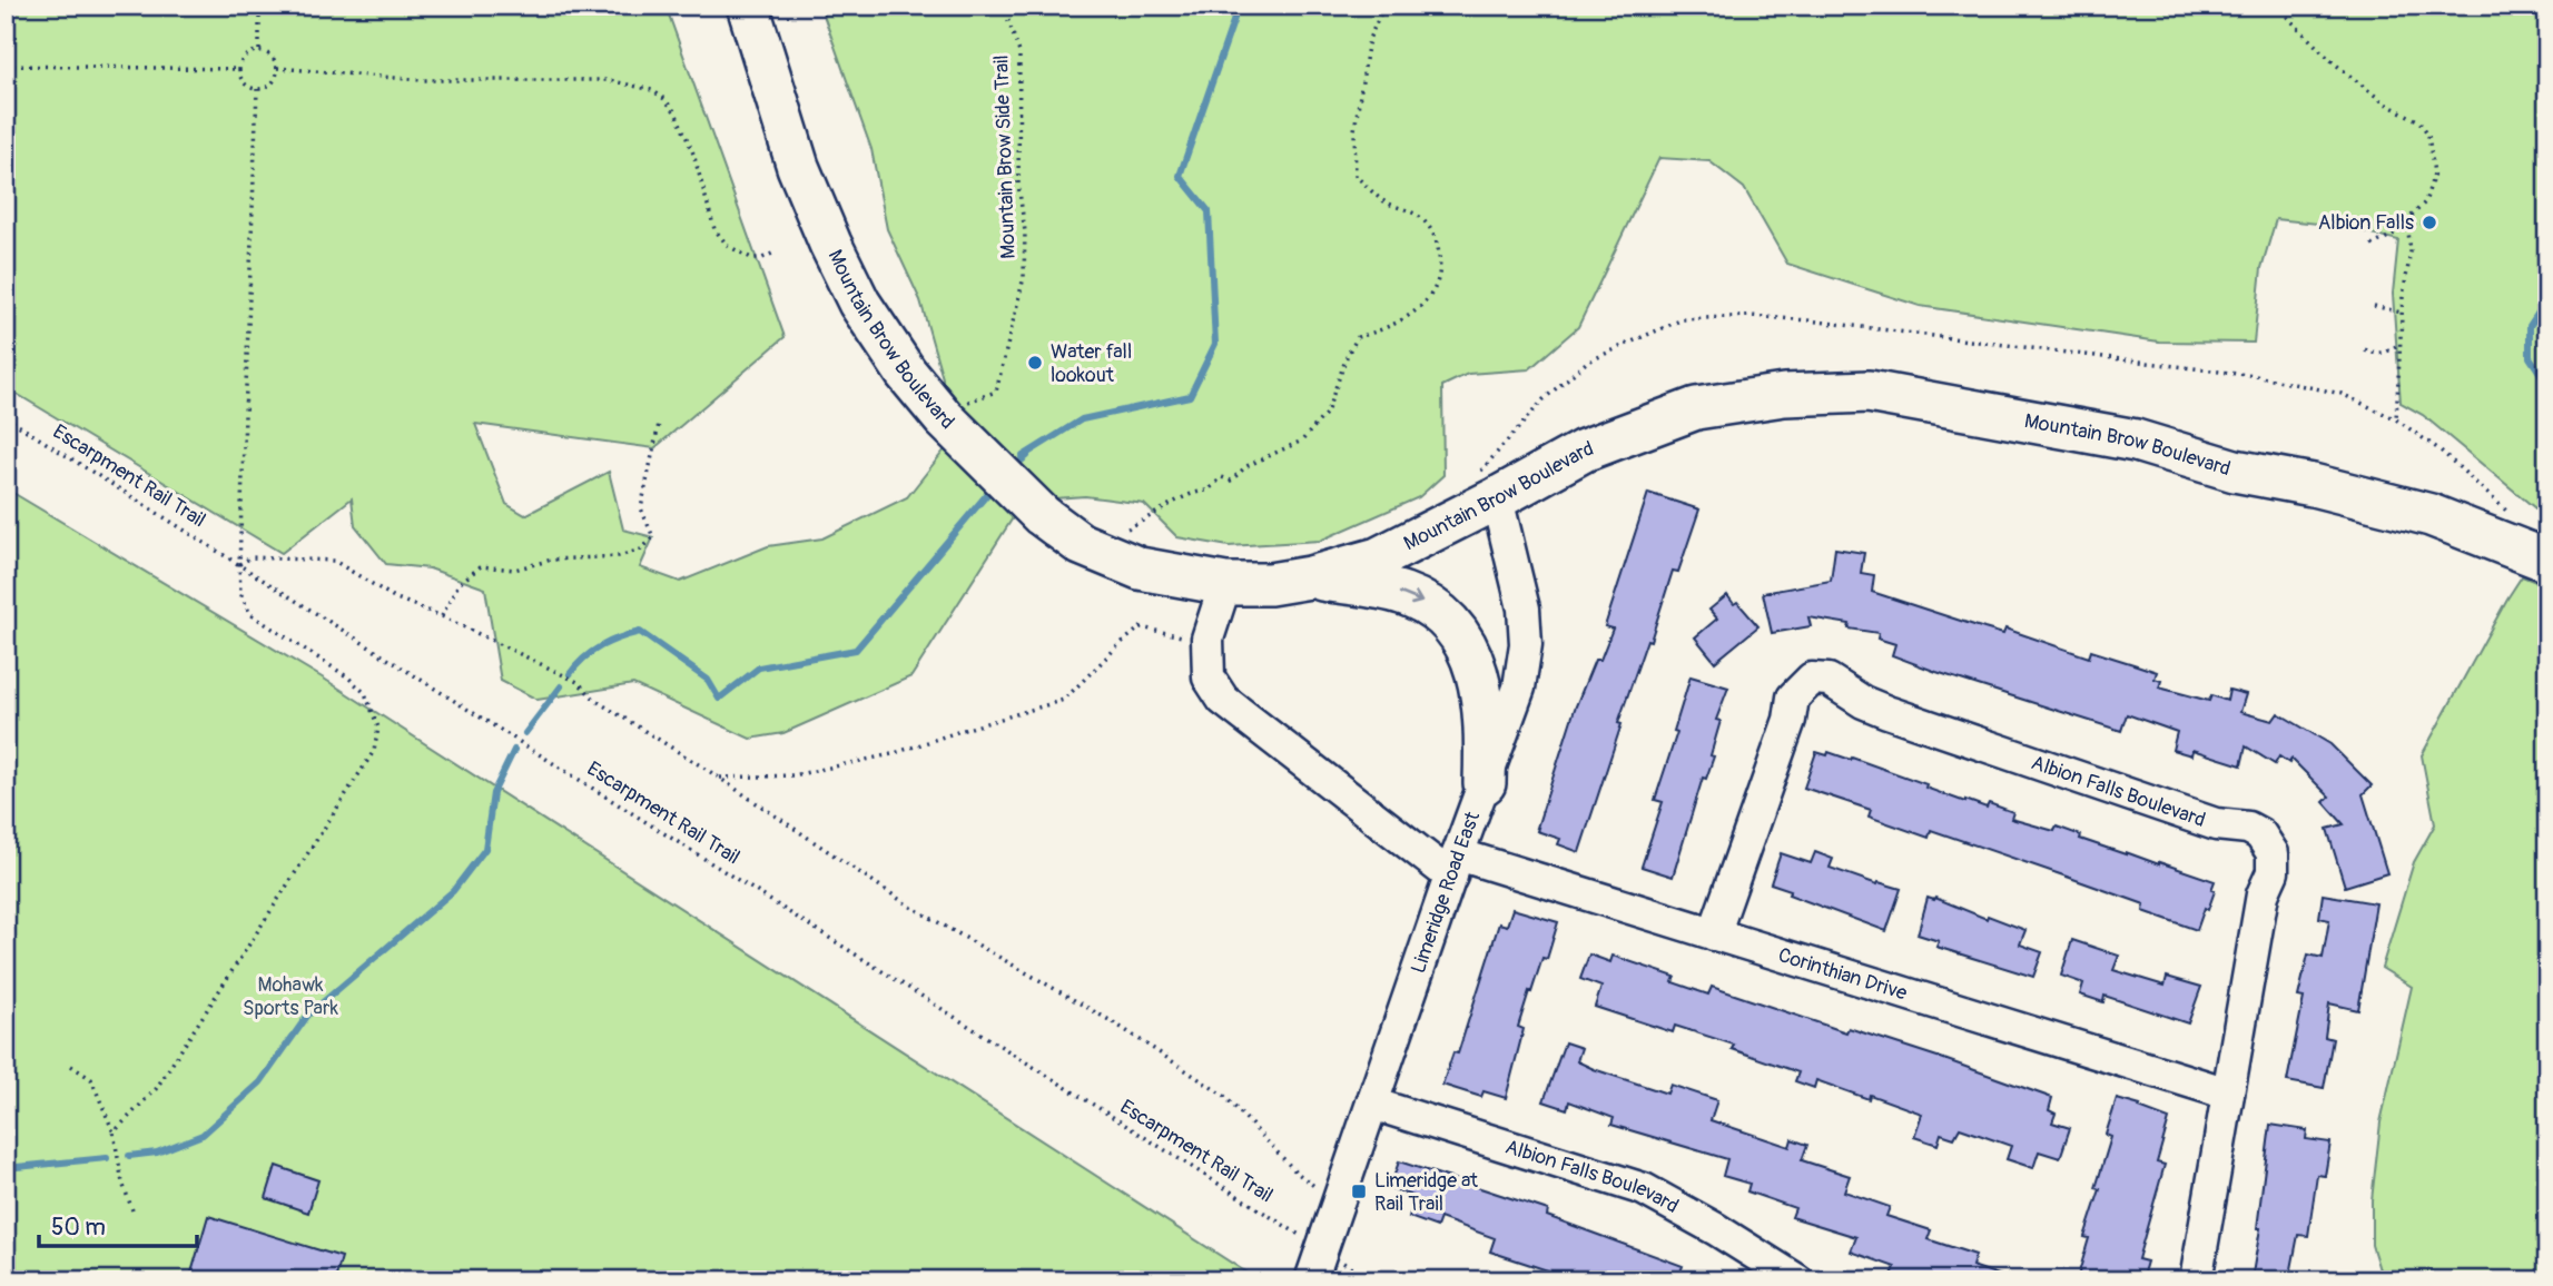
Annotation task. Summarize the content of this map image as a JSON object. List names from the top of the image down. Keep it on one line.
{"streets":{"main road":["Mountain Brow Boulevard"],"street":["Albion Falls Boulevard","Limeridge Road East","Corinthian Drive"],"path":["Mountain Brow Side Trail","Escarpment Rail Trail"]},"crossings":[["Mountain Brow Side Trail","Mountain Brow Boulevard"],["Mountain Brow Boulevard","Limeridge Road East"],["Albion Falls Boulevard","Limeridge Road East"],["Albion Falls Boulevard","Corinthian Drive"],["Limeridge Road East","Corinthian Drive"]],"parks":["Mohawk Sports Park"],"places":{"other":["Albion Falls","Water fall lookout"],"transit":["Limeridge at Rail Trail"]},"scale_bar":"50 m"}
